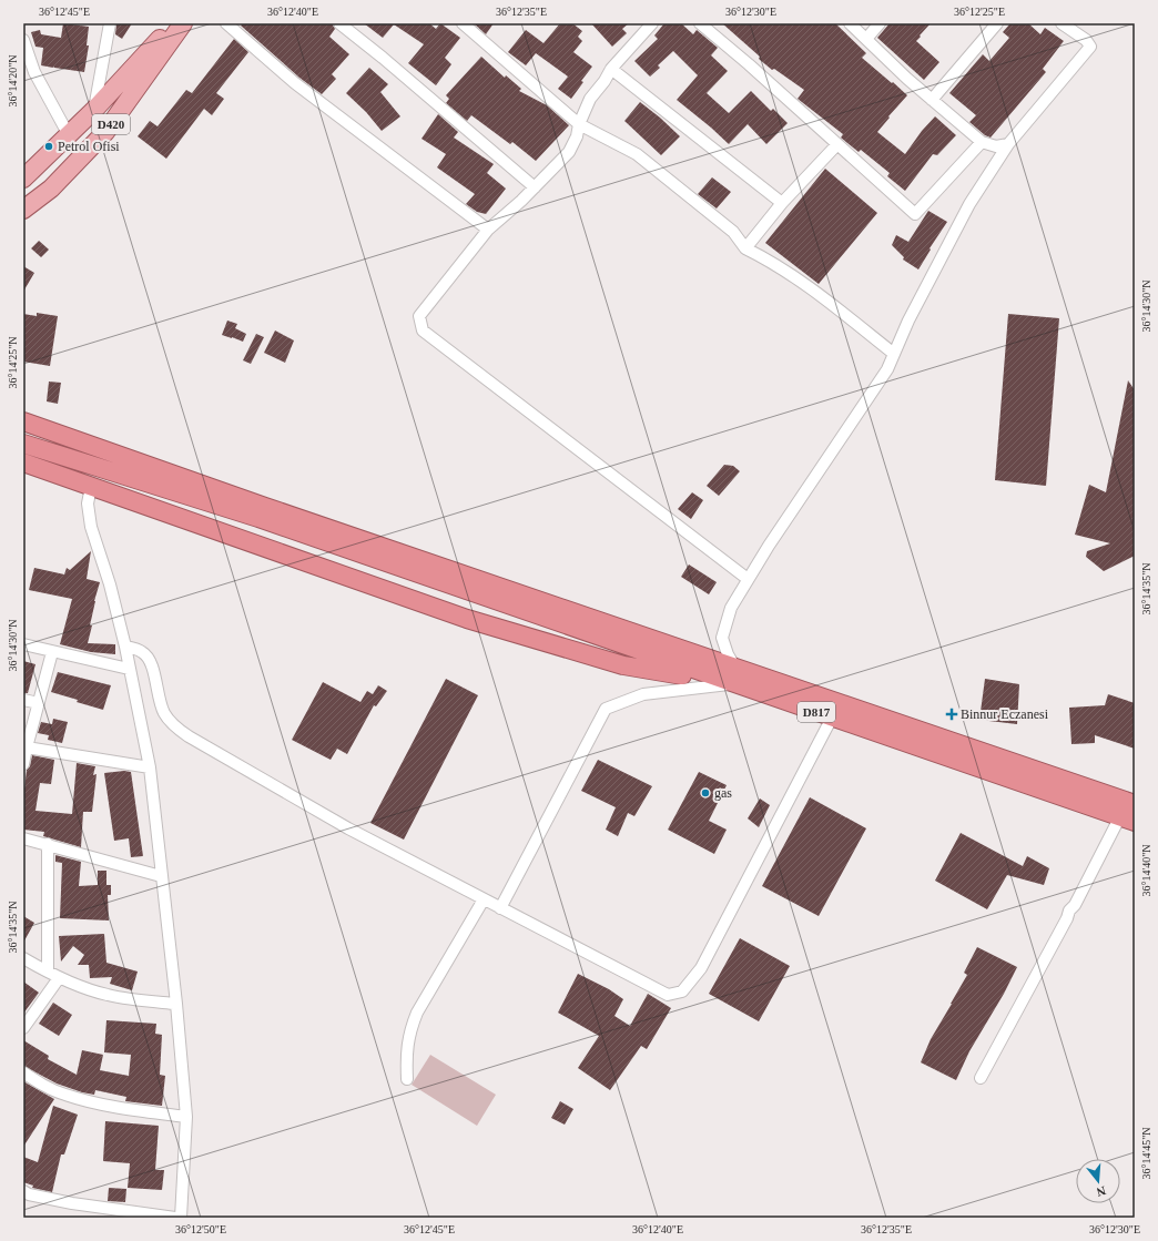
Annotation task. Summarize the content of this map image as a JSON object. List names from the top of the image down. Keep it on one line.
{"streets":{"highway":["D817"],"main road":["D420"]},"places":{"other":["Petrol Ofisi","gas"],"health":["Binnur Eczanesi"]},"north":"bottom","coordinates":["36°12'45\"E","36°12'40\"E","36°12'35\"E","36°12'30\"E","36°12'25\"E","36°14'20\"N","36°14'30\"N","36°14'25\"N","36°14'35\"N","36°14'40\"N","36°14'45\"N","36°12'50\"E"]}
